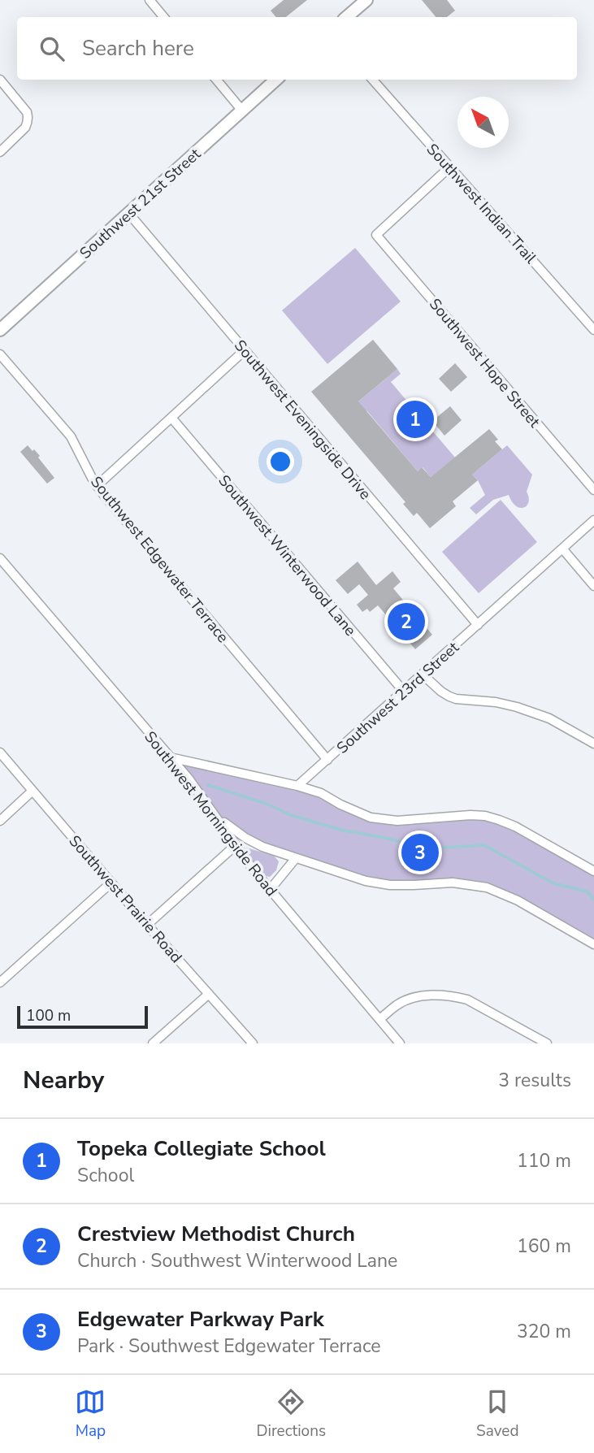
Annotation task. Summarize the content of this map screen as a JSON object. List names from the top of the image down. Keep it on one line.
{"streets":{"main road":["Southwest 21st Street"],"street":["Southwest Indian Trail","Southwest Hope Street","Southwest Eveningside Drive","Southwest Winterwood Lane","Southwest Edgewater Terrace","Southwest 23rd Street","Southwest Morningside Road","Southwest Prairie Road"]},"crossings":[["Southwest 21st Street","Southwest Eveningside Drive"],["Southwest Indian Trail","Southwest Hope Street"],["Southwest Eveningside Drive","Southwest 23rd Street"],["Southwest Winterwood Lane","Southwest 23rd Street"],["Southwest Edgewater Terrace","Southwest 23rd Street"]],"scale_bar":"100 m","north":"top left","page":{"search":"Search here","pins":["1","2","3"],"scale":"100 m","heading":["Nearby","3 results"],"list":[{"mark":"1","name":"Topeka Collegiate School","note":"School","value":"110 m"},{"mark":"2","name":"Crestview Methodist Church","note":"Church · Southwest Winterwood Lane","value":"160 m"},{"mark":"3","name":"Edgewater Parkway Park","note":"Park · Southwest Edgewater Terrace","value":"320 m"}],"nav":["Map","Directions","Saved"]}}
